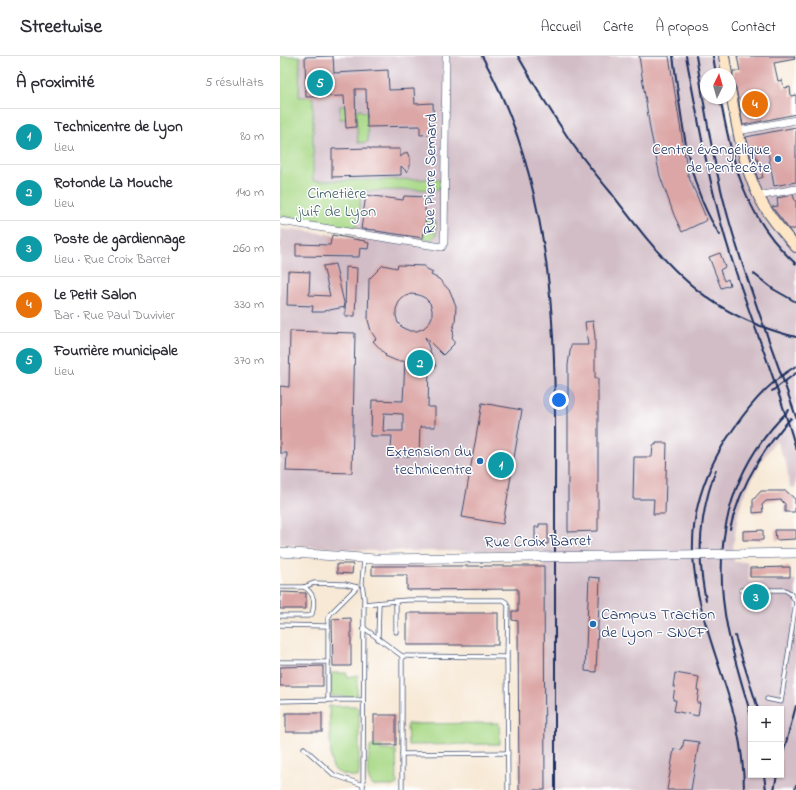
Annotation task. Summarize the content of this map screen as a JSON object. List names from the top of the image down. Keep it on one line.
{"streets":{"street":["Rue Pierre Semard","Rue Croix Barret"]},"parks":["Cimetière juif de Lyon"],"places":["Centre évangélique de Pentecôte","Extension du technicentre","Campus Traction de Lyon - SNCF"],"north":"top","page":{"header":"Streetwise","nav":["Accueil","Carte","À propos","Contact"],"heading":["À proximité","5 résultats"],"pins":["5","4","2","1","3"],"list":[{"mark":"1","name":"Technicentre de Lyon","note":"Lieu","value":"80 m"},{"mark":"2","name":"Rotonde La Mouche","note":"Lieu","value":"140 m"},{"mark":"3","name":"Poste de gardiennage","note":"Lieu · Rue Croix Barret","value":"260 m"},{"mark":"4","name":"Le Petit Salon","note":"Bar · Rue Paul Duvivier","value":"330 m"},{"mark":"5","name":"Fourrière municipale","note":"Lieu","value":"370 m"}],"map_buttons":["+","−"]}}
